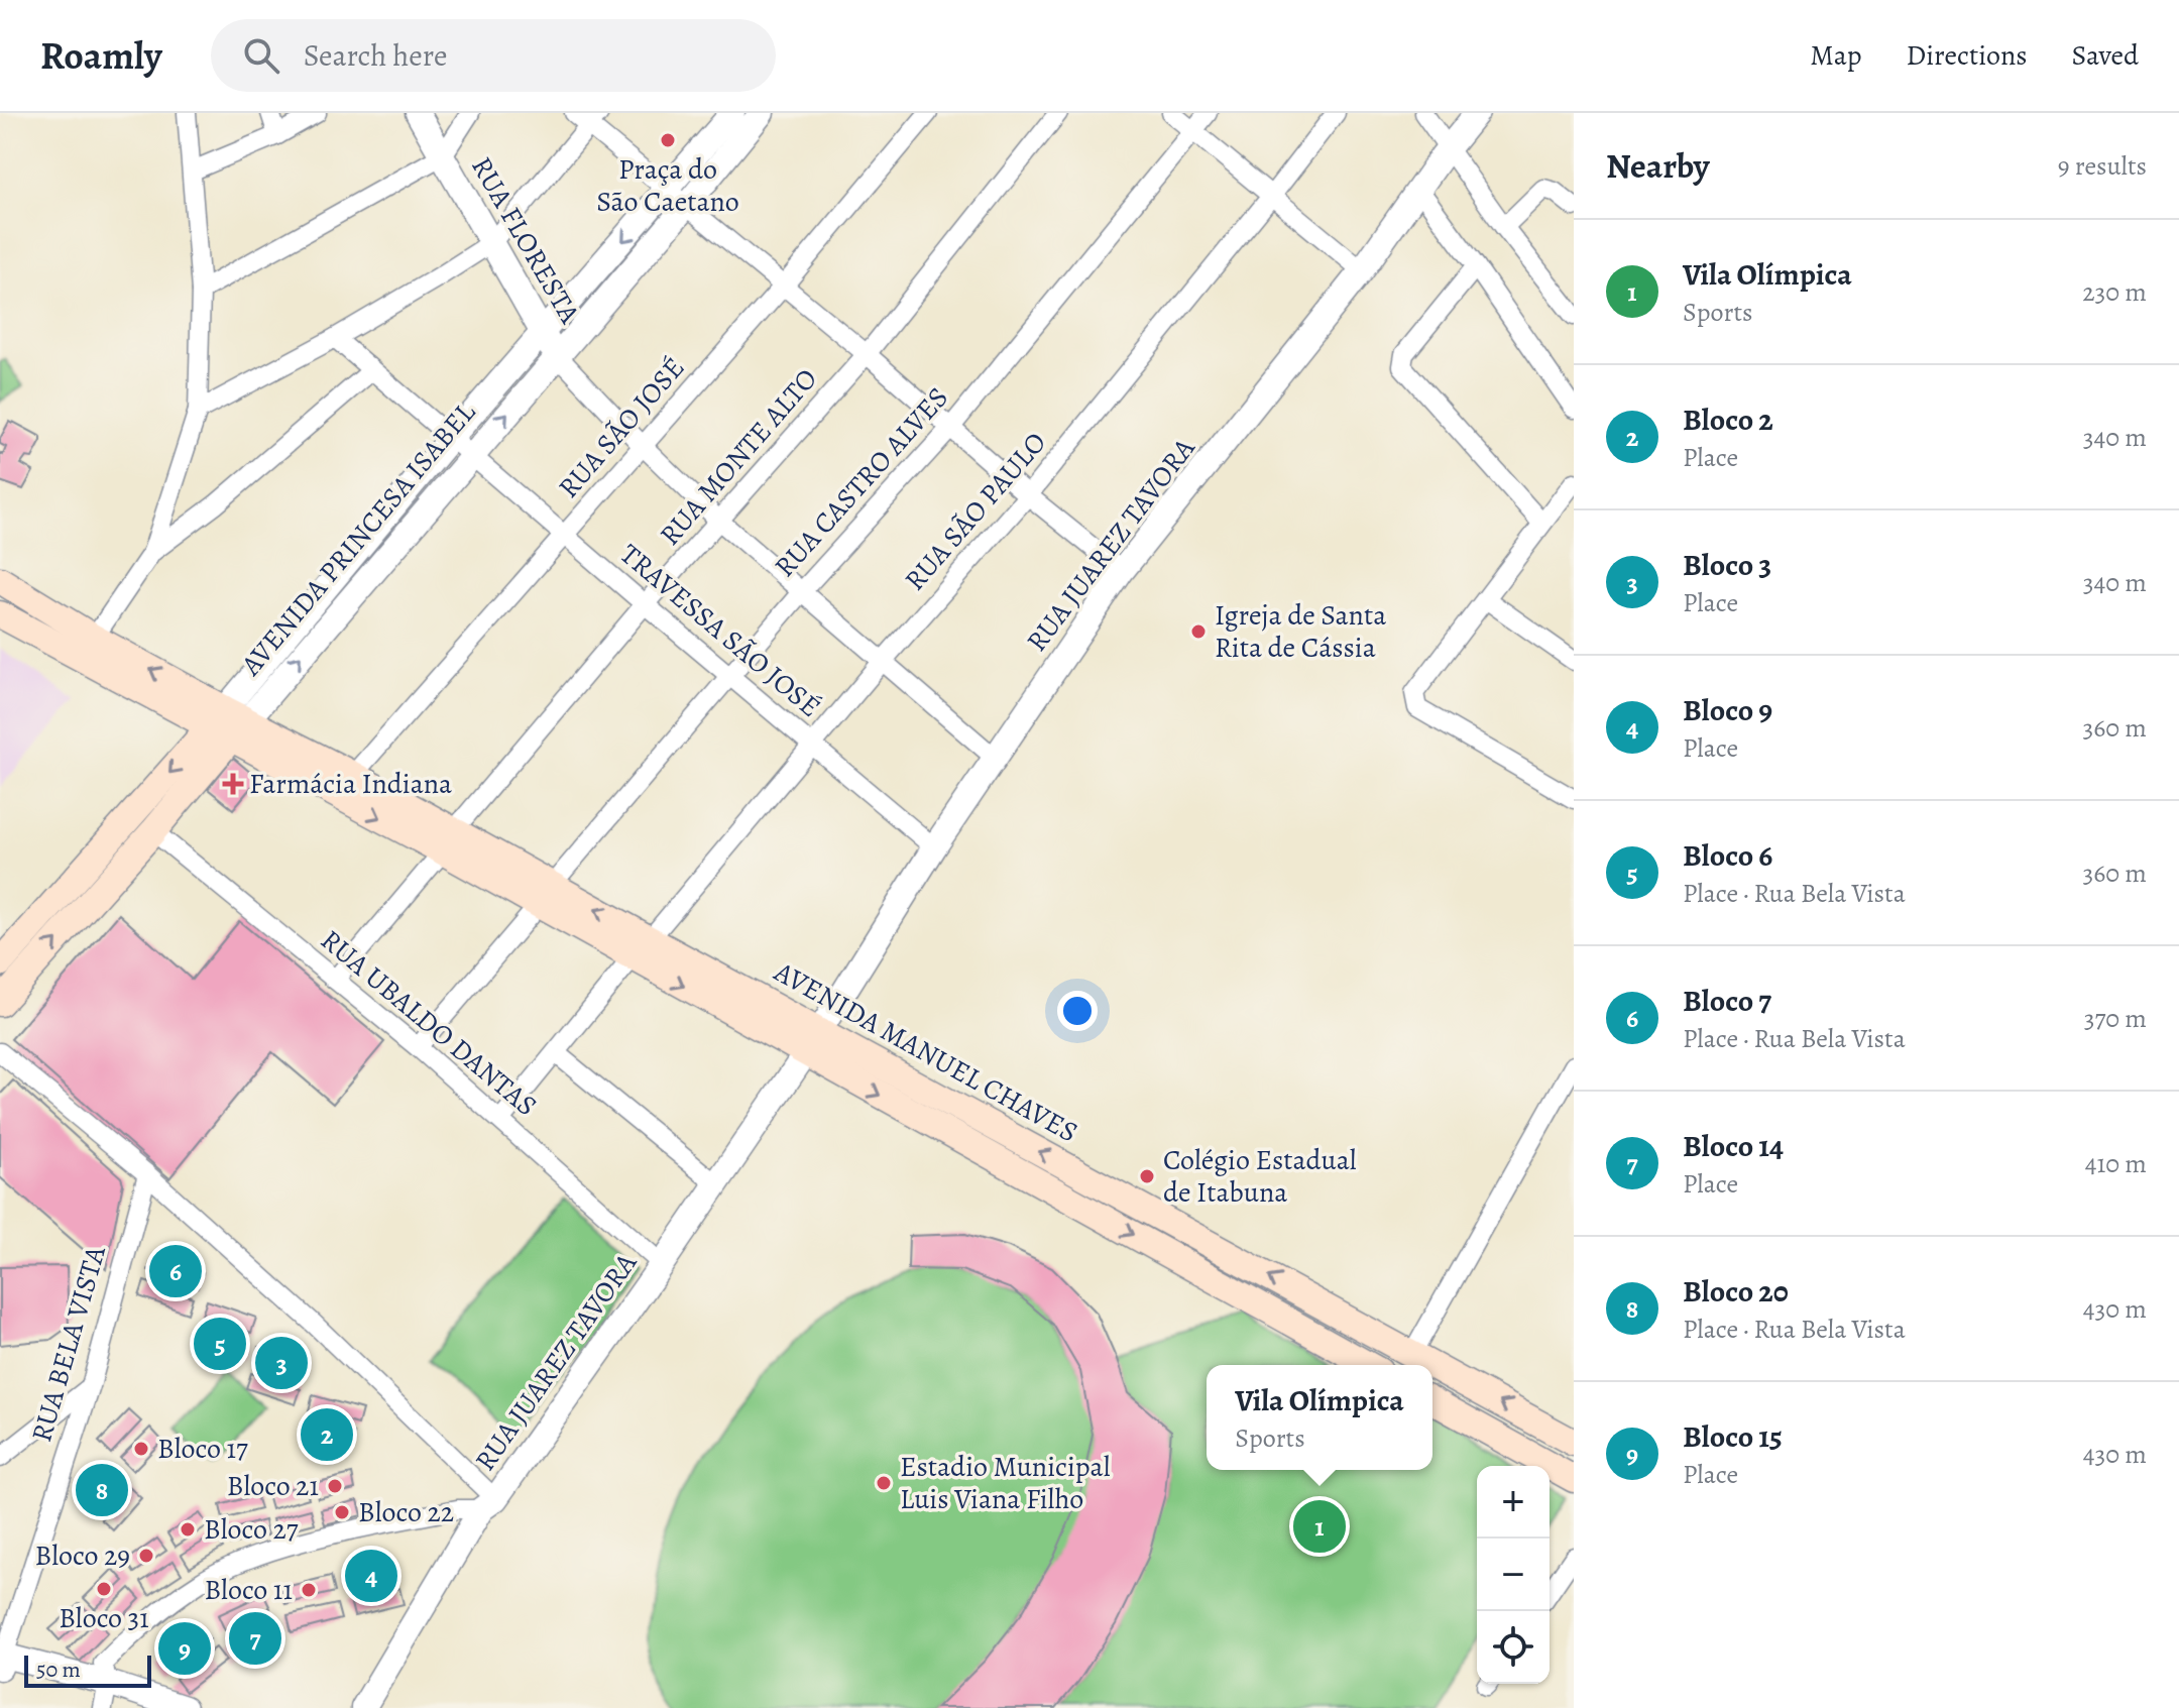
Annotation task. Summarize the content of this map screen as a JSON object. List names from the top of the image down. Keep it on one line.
{"streets":{"main road":["AVENIDA PRINCESA ISABEL","AVENIDA MANUEL CHAVES"],"street":["RUA FLORESTA","RUA SÃO JOSÉ","RUA MONTE ALTO","RUA CASTRO ALVES","RUA SÃO PAULO","RUA JUAREZ TAVORA","TRAVESSA SÃO JOSÉ","RUA UBALDO DANTAS","RUA BELA VISTA"]},"crossings":[["RUA FLORESTA","AVENIDA PRINCESA ISABEL"],["RUA SÃO JOSÉ","TRAVESSA SÃO JOSÉ"],["RUA SÃO JOSÉ","AVENIDA MANUEL CHAVES"],["RUA MONTE ALTO","TRAVESSA SÃO JOSÉ"],["RUA MONTE ALTO","RUA UBALDO DANTAS"],["RUA MONTE ALTO","AVENIDA MANUEL CHAVES"],["RUA CASTRO ALVES","TRAVESSA SÃO JOSÉ"],["RUA CASTRO ALVES","RUA UBALDO DANTAS"],["RUA CASTRO ALVES","AVENIDA MANUEL CHAVES"],["RUA SÃO PAULO","TRAVESSA SÃO JOSÉ"],["RUA SÃO PAULO","RUA UBALDO DANTAS"],["RUA SÃO PAULO","AVENIDA MANUEL CHAVES"],["AVENIDA PRINCESA ISABEL","TRAVESSA SÃO JOSÉ"],["AVENIDA PRINCESA ISABEL","RUA UBALDO DANTAS"],["AVENIDA PRINCESA ISABEL","AVENIDA MANUEL CHAVES"],["RUA JUAREZ TAVORA","TRAVESSA SÃO JOSÉ"],["RUA JUAREZ TAVORA","RUA UBALDO DANTAS"],["RUA JUAREZ TAVORA","AVENIDA MANUEL CHAVES"]],"places":{"other":["Praça do São Caetano","Igreja de Santa Rita de Cássia","Colégio Estadual de Itabuna","Bloco 17","Estadio Municipal Luis Viana Filho","Bloco 21","Bloco 22","Bloco 27","Bloco 29","Bloco 31","Bloco 11"],"health":["Farmácia Indiana"]},"scale_bar":"50 m","page":{"header":"Roamly","search":"Search here","nav":["Map","Directions","Saved"],"heading":["Nearby","9 results"],"list":[{"mark":"1","name":"Vila Olímpica","note":"Sports","value":"230 m"},{"mark":"2","name":"Bloco 2","note":"Place","value":"340 m"},{"mark":"3","name":"Bloco 3","note":"Place","value":"340 m"},{"mark":"4","name":"Bloco 9","note":"Place","value":"360 m"},{"mark":"5","name":"Bloco 6","note":"Place · Rua Bela Vista","value":"360 m"},{"mark":"6","name":"Bloco 7","note":"Place · Rua Bela Vista","value":"370 m"},{"mark":"7","name":"Bloco 14","note":"Place","value":"410 m"},{"mark":"8","name":"Bloco 20","note":"Place · Rua Bela Vista","value":"430 m"},{"mark":"9","name":"Bloco 15","note":"Place","value":"430 m"}],"pins":["6","5","3","2","8","1","4","7","9"],"popup":["Vila Olímpica","Sports"],"map_buttons":["+","−"],"scale":"50 m"}}
